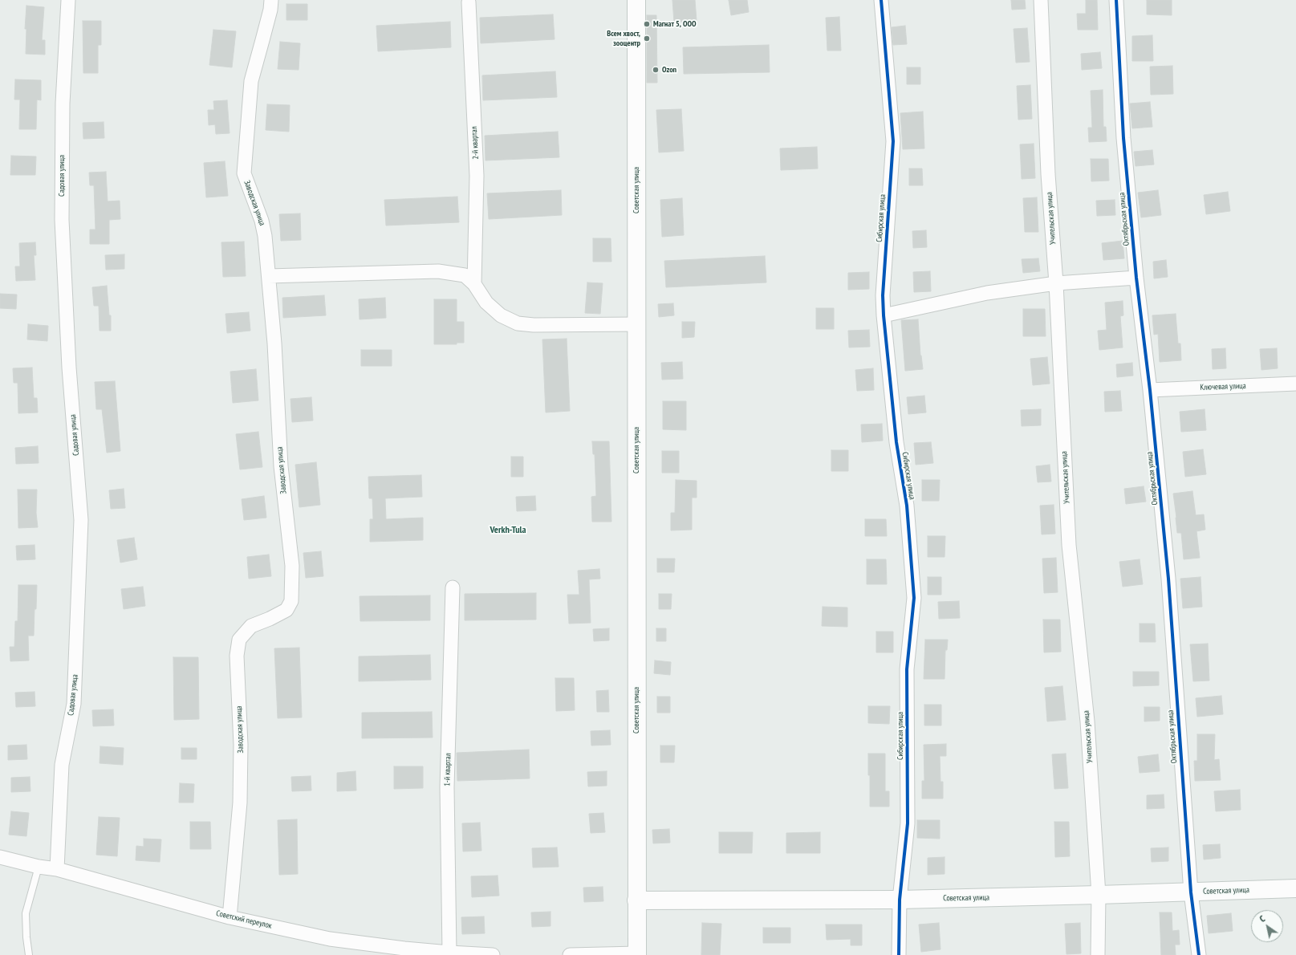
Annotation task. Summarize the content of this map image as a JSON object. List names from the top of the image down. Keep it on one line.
{"streets":{"main road":["Советская улица"],"street":["2-й квартал","Садовая улица","Заводская улица","Сибирская улица","Учительская улица","Октябрьская улица","Ключевая улица","1-й квартал","Советский переулок"]},"crossings":[["Садовая улица","Советский переулок"],["Советская улица","Сибирская улица"],["Советская улица","Учительская улица"],["Советская улица","Октябрьская улица"],["Заводская улица","Советский переулок"],["Октябрьская улица","Ключевая улица"],["1-й квартал","Советский переулок"]],"districts":["Verkh-Tula"],"places":["Магнат 5, ООО","Всем хвост, зооцентр","Ozon"],"north":"top left"}
